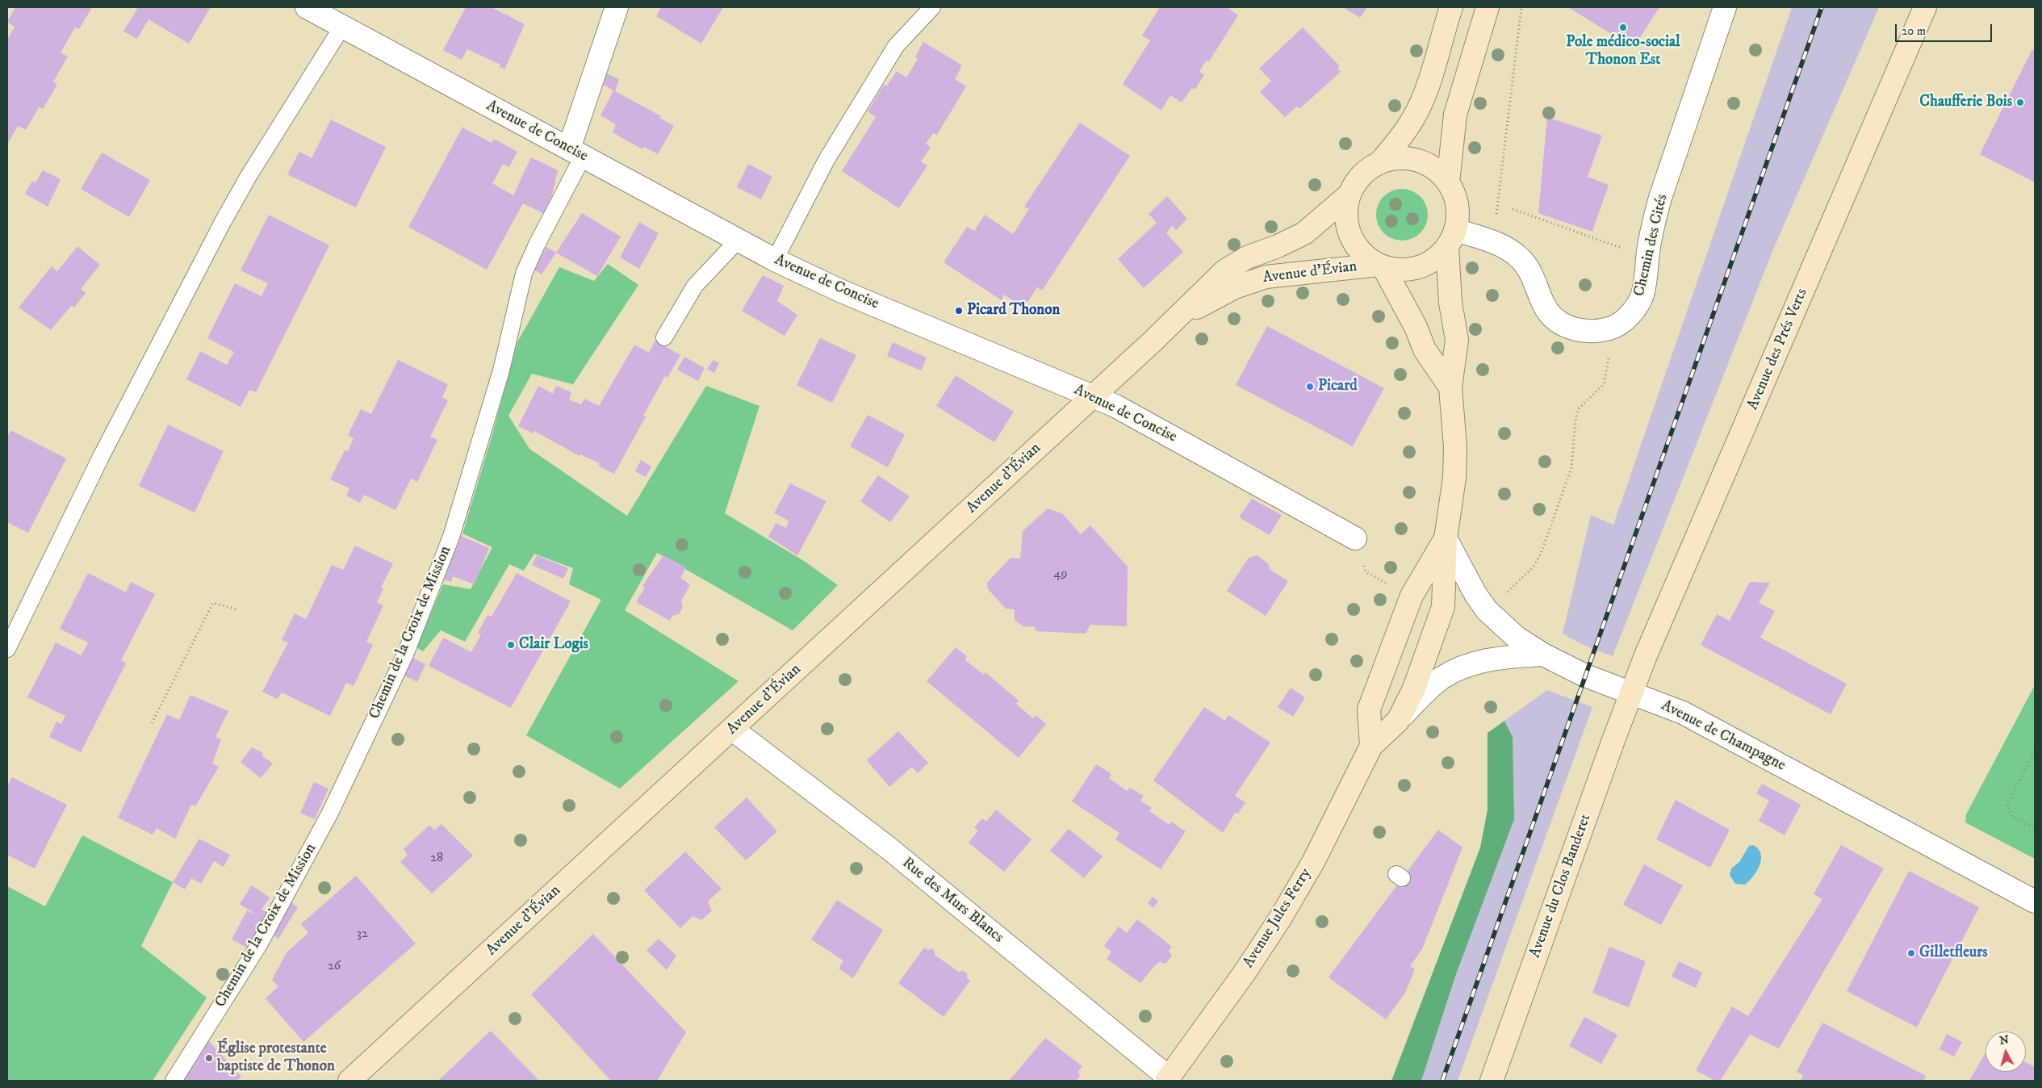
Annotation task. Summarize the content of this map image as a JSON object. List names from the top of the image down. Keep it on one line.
{"streets":{"street":["Avenue de Concise","Chemin des Cités","Avenue d'Évian","Avenue des Prés Verts","Avenue de Champagne","Avenue du Clos Banderet","Rue des Murs Blancs","Avenue Jules Ferry"],"lane":["Chemin de la Croix de Mission"]},"crossings":[["Avenue de Concise","Avenue d'Évian"],["Avenue de Concise","Chemin de la Croix de Mission"],["Chemin des Cités","Avenue d'Évian"],["Chemin des Cités","Avenue Jules Ferry"],["Avenue d'Évian","Rue des Murs Blancs"],["Avenue d'Évian","Avenue Jules Ferry"],["Avenue des Prés Verts","Avenue de Champagne"],["Avenue des Prés Verts","Avenue du Clos Banderet"],["Avenue de Champagne","Avenue du Clos Banderet"],["Avenue de Champagne","Avenue Jules Ferry"],["Rue des Murs Blancs","Avenue Jules Ferry"]],"places":["Pole médico-social Thonon Est","Chaufferie Bois","Picard Thonon","Picard","Clair Logis","Gilletfleurs","Église protestante baptiste de Thonon"],"house_numbers":["49","28","32","26"],"scale_bar":"20 m","north":"top"}
